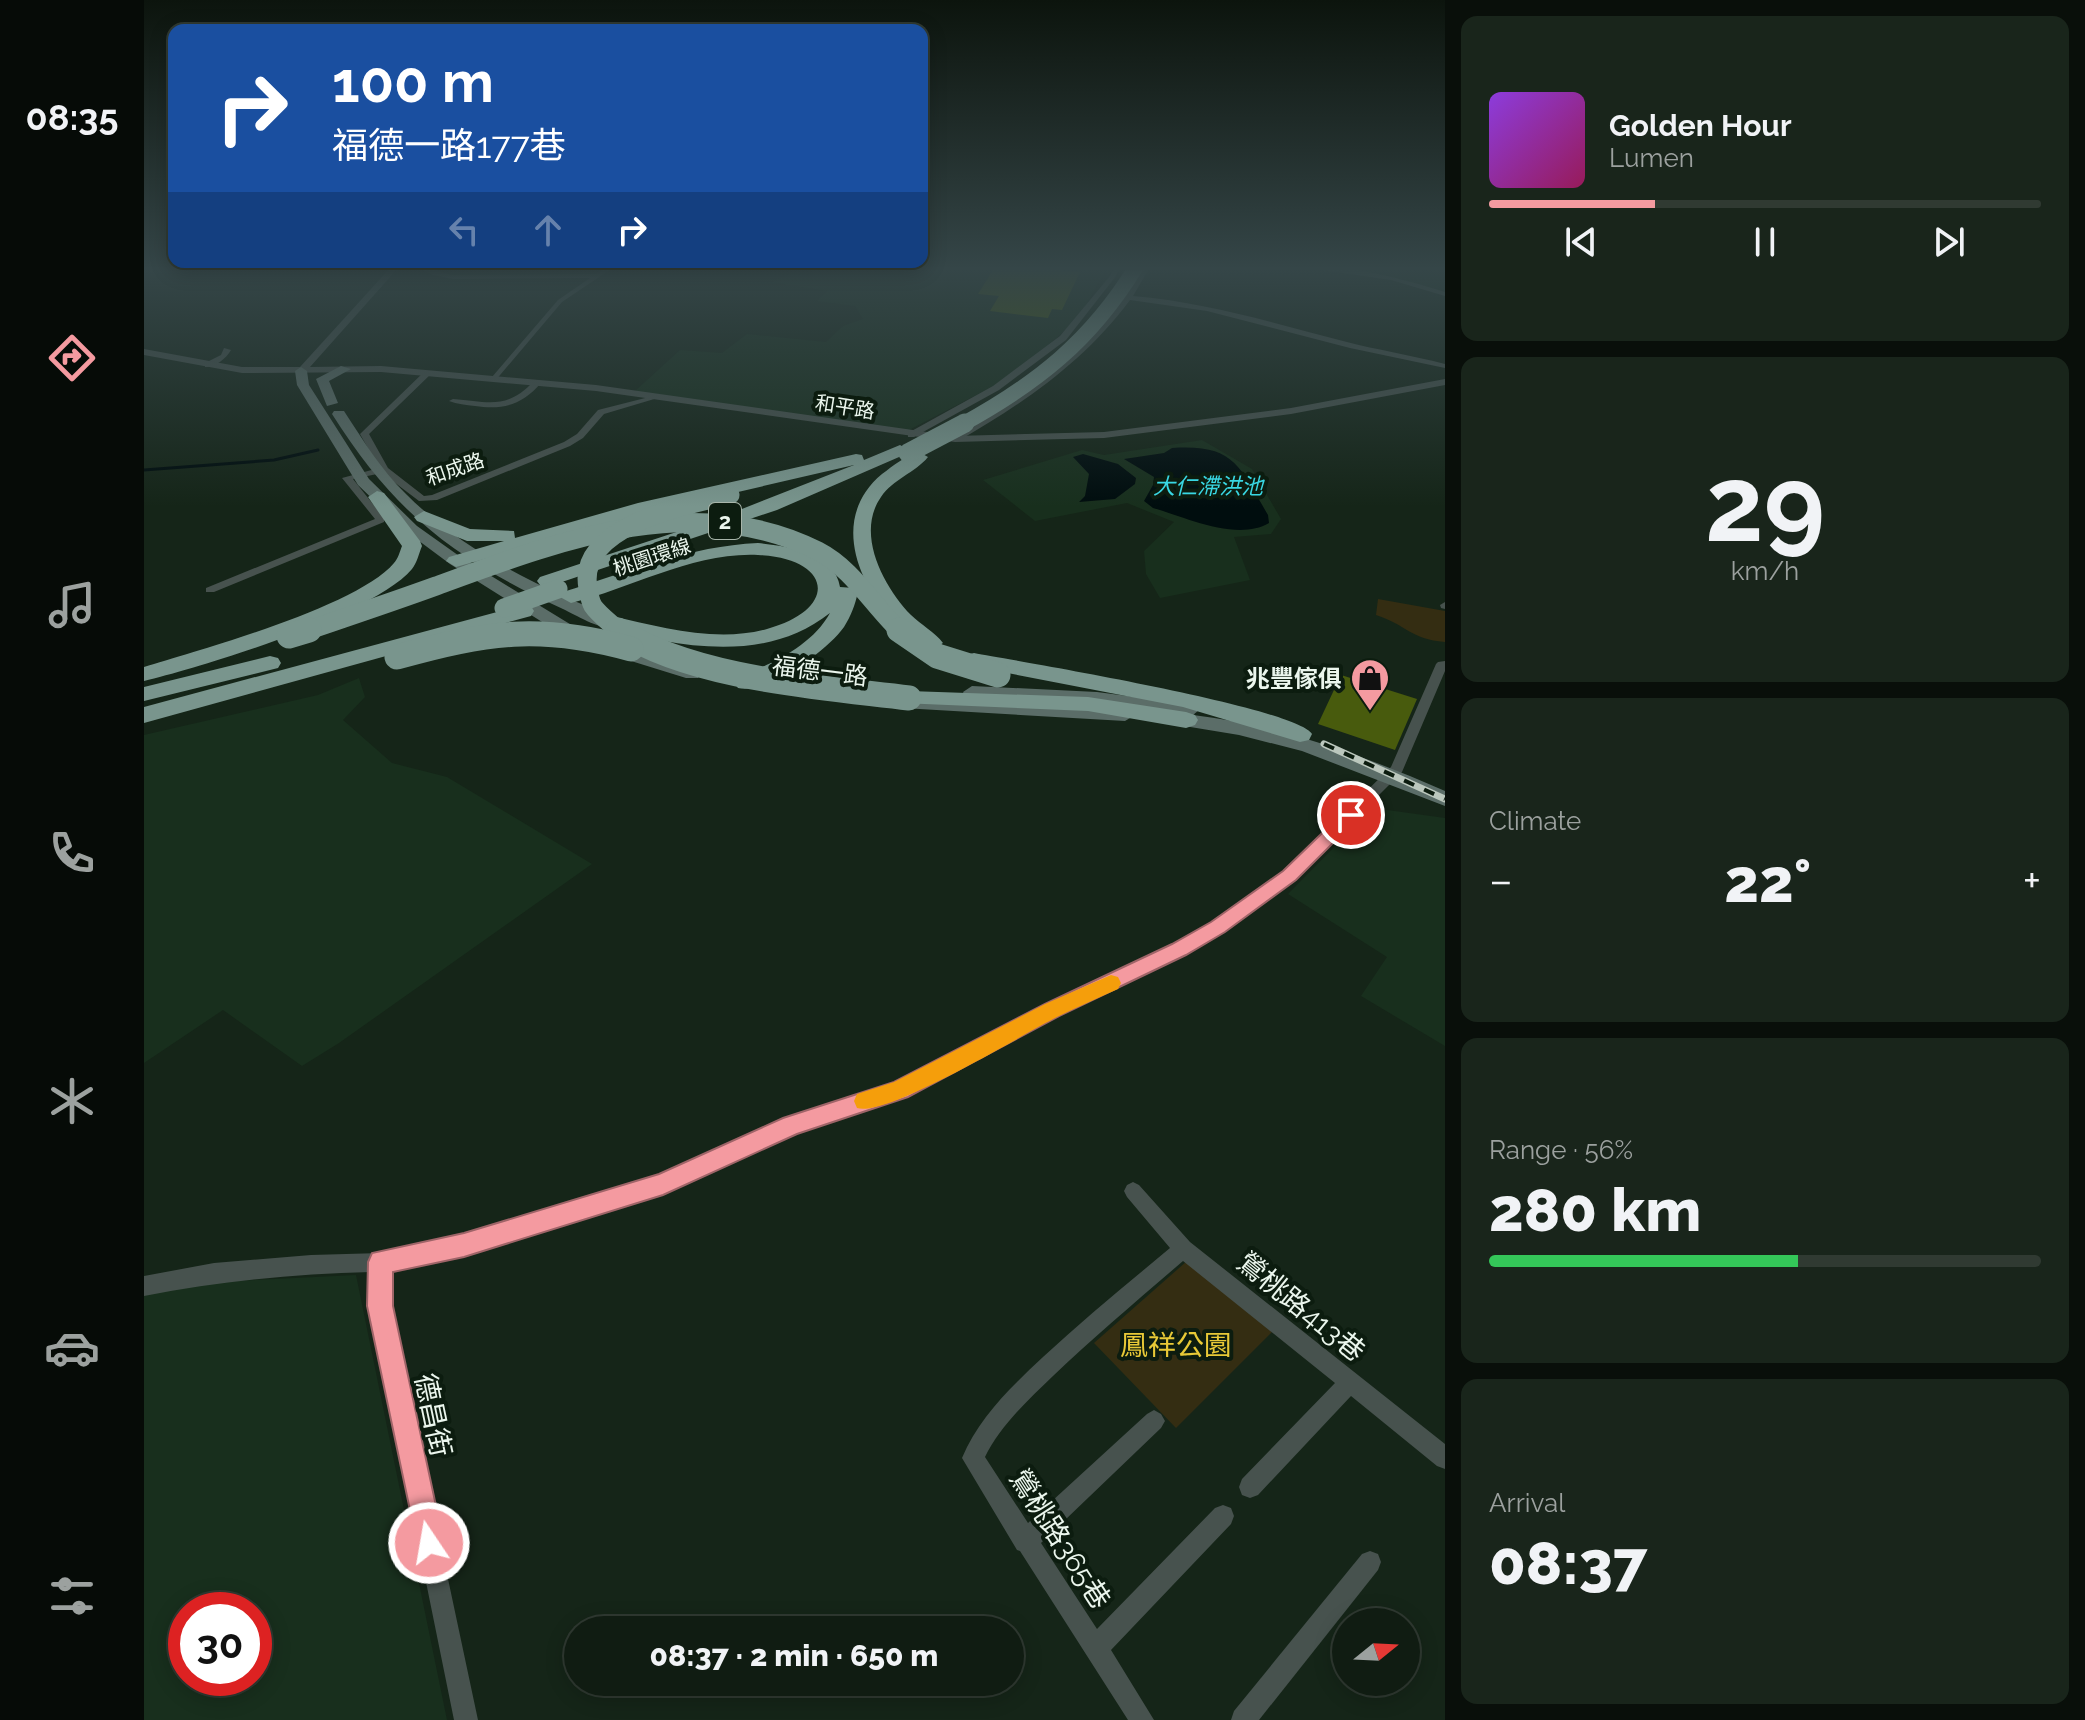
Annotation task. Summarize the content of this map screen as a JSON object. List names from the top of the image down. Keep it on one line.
{"streets":{"highway":["2","桃園環線"],"main road":["福德一路"],"street":["和平路","和成路","鶯桃路413巷","德昌街","鶯桃路365巷"]},"crossings":[["和平路","和成路"],["和平路","桃園環線"],["和平路","福德一路"],["和成路","福德一路"],["鶯桃路413巷","鶯桃路365巷"]],"water":["大仁滯洪池"],"parks":["鳳祥公園"],"places":{"shop":["兆豐傢俱"]},"north":"right","page":{"tabs":"08:35","turn":["100 m","福德一路177巷"],"song":["Golden Hour","Lumen"],"tile":[["29","km/h"],"Climate",["Range · 56%","280 km"],["Arrival","08:37"]],"heat":["−","22°","+"],"limit":"30","trip":"08:37 · 2 min · 650 m"}}
